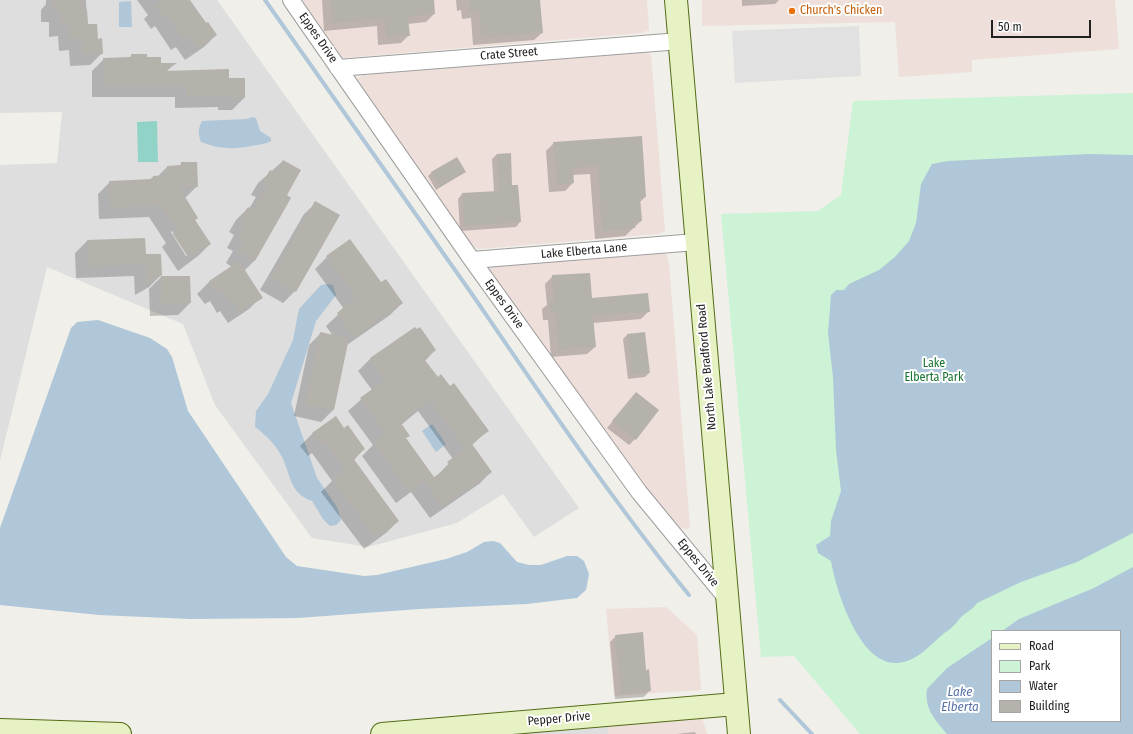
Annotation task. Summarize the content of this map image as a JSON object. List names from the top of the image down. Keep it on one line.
{"streets":{"main road":["North Lake Bradford Road","Pepper Drive"],"street":["Eppes Drive","Crate Street","Lake Elberta Lane"]},"crossings":[["Eppes Drive","Crate Street"],["Eppes Drive","Lake Elberta Lane"],["Eppes Drive","North Lake Bradford Road"],["Crate Street","North Lake Bradford Road"],["Lake Elberta Lane","North Lake Bradford Road"],["North Lake Bradford Road","Pepper Drive"]],"water":["Lake Elberta"],"parks":["Lake Elberta Park"],"places":["Church's Chicken"],"legend":["Road","Park","Water","Building"],"scale_bar":"50 m"}
